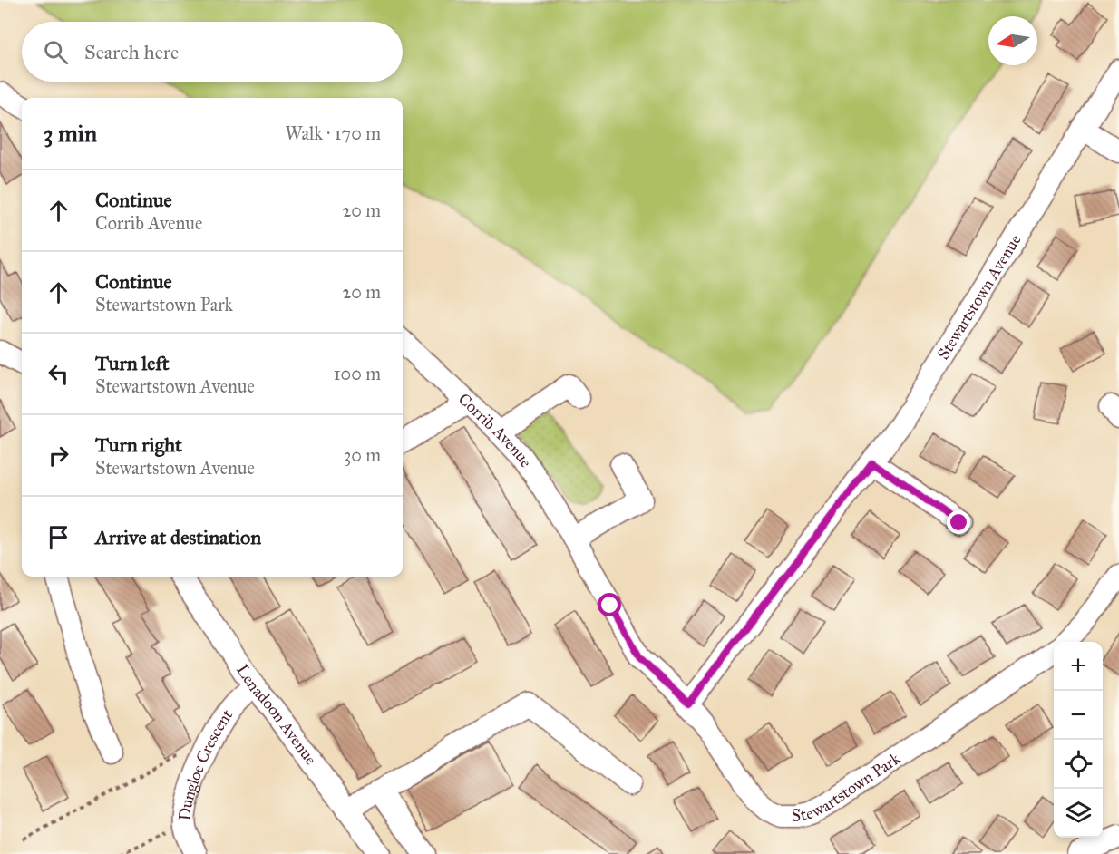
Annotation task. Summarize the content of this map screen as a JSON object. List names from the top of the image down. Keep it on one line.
{"streets":{"street":["Stewartstown Avenue","Corrib Avenue","Lenadoon Avenue","Dungloe Crescent","Stewartstown Park"]},"crossings":[["Stewartstown Avenue","Stewartstown Park"],["Corrib Avenue","Stewartstown Park"],["Lenadoon Avenue","Dungloe Crescent"]],"north":"left","page":{"search":"Search here","heading":["3 min","Walk · 170 m"],"list":[["Continue","Corrib Avenue","20 m"],["Continue","Stewartstown Park","20 m"],["Turn left","Stewartstown Avenue","100 m"],["Turn right","Stewartstown Avenue","30 m"],"Arrive at destination"],"map_buttons":["+","−"]}}
